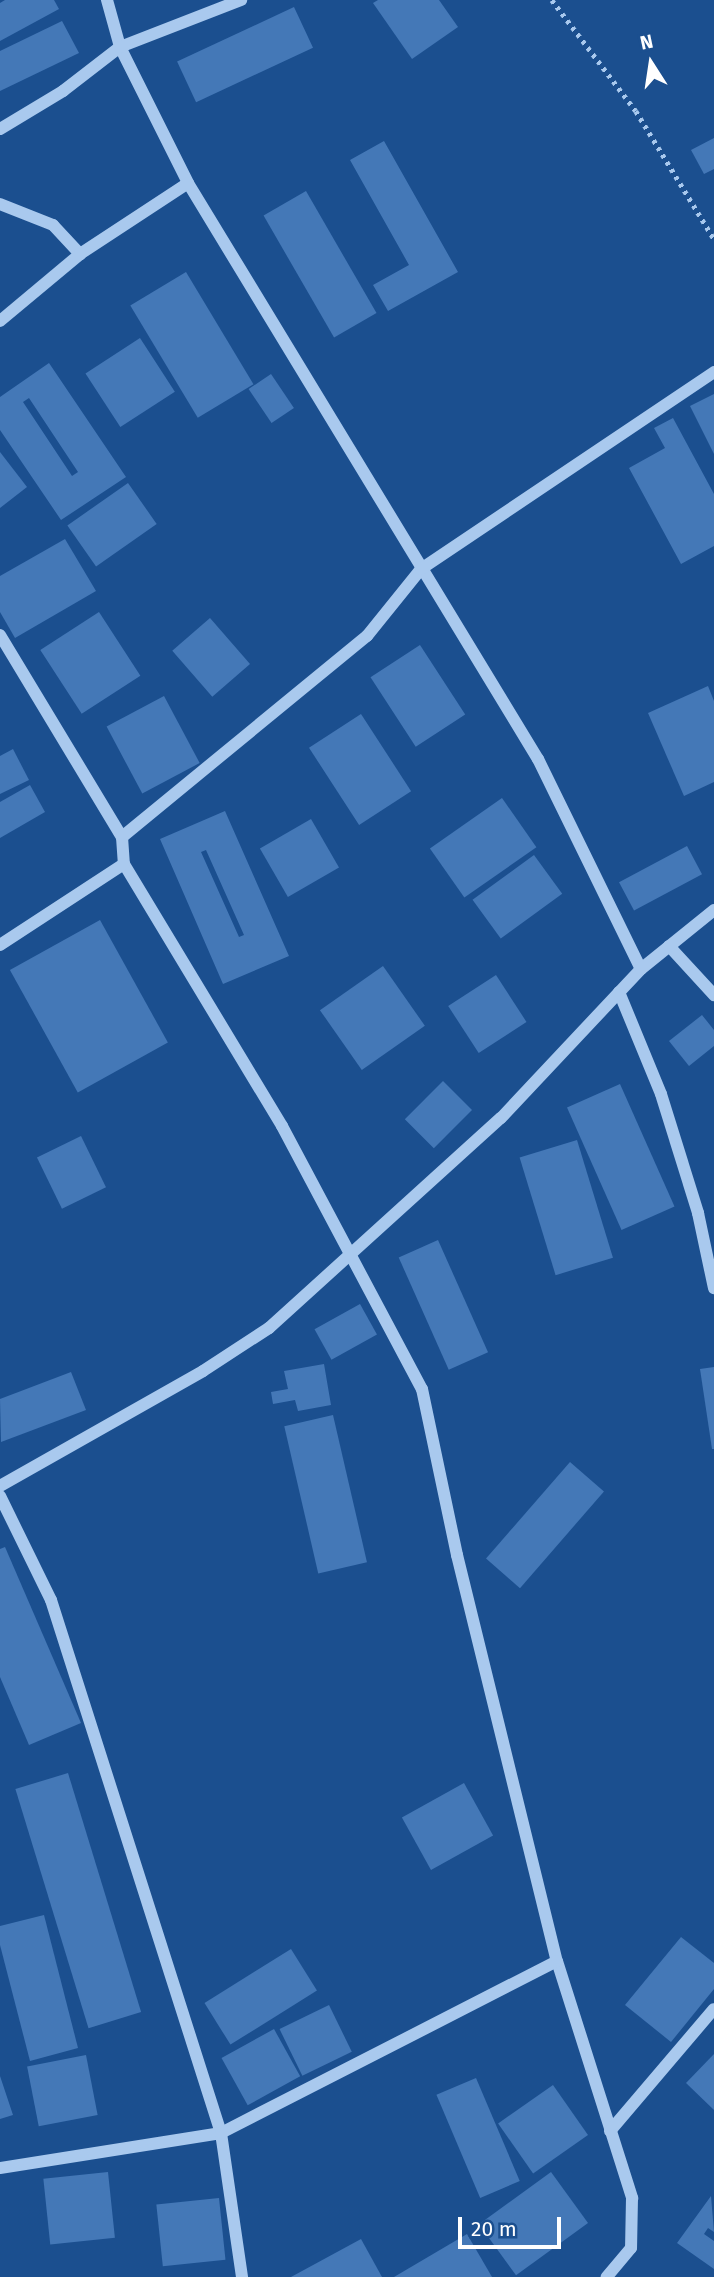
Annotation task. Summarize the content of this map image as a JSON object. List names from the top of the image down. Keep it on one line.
{"scale_bar":"20 m","north":"top"}
